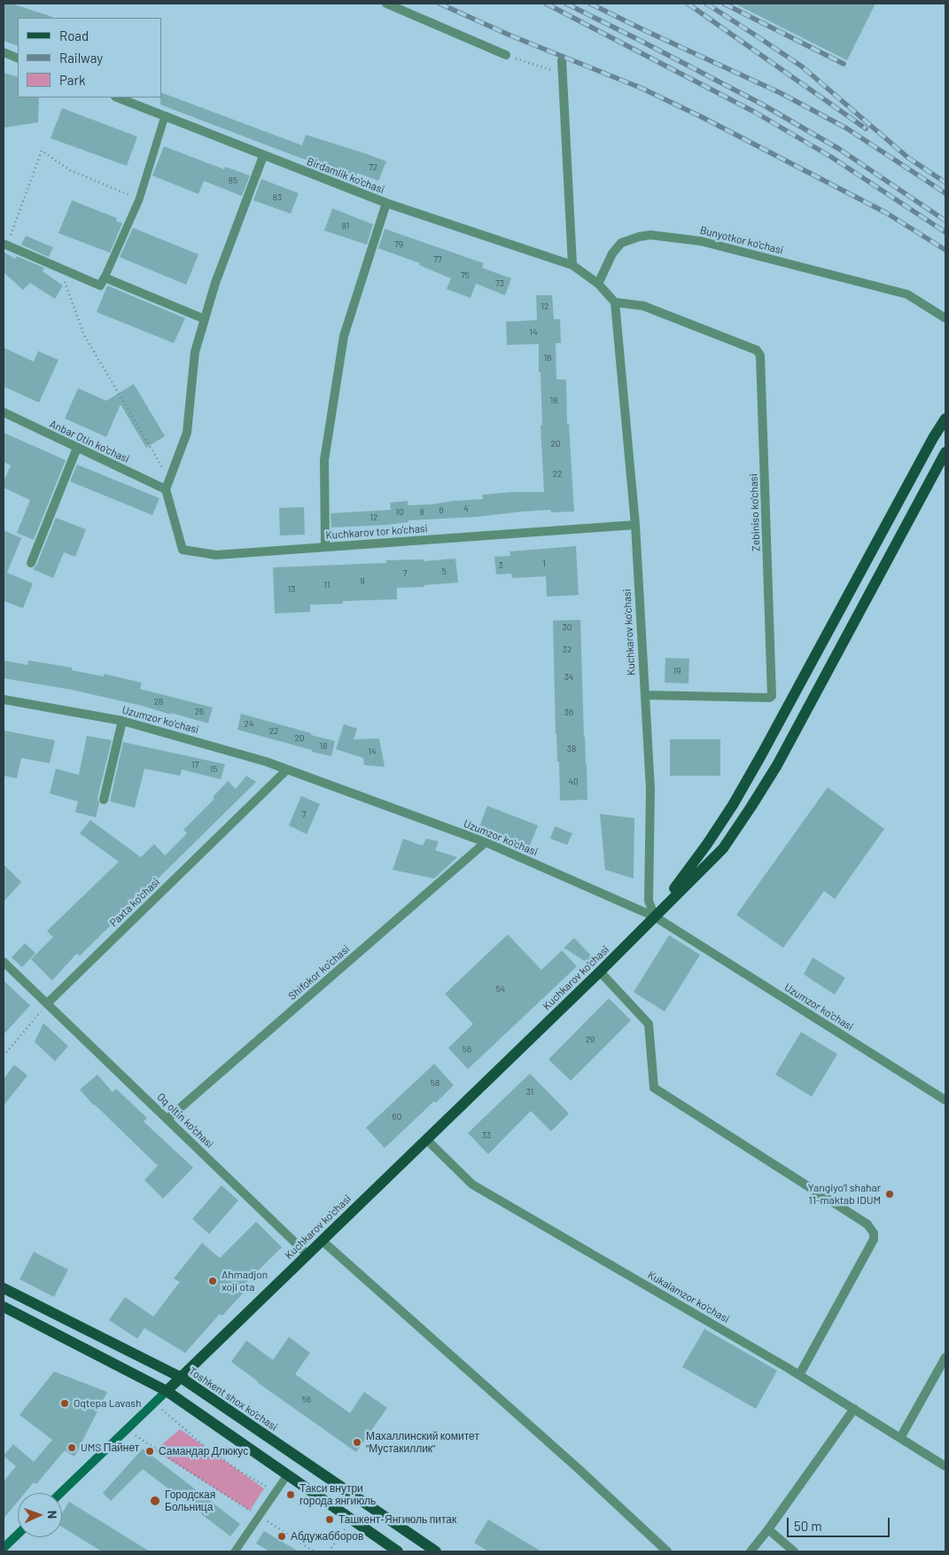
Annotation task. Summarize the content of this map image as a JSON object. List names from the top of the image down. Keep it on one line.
{"streets":{"main road":["Kuchkarov ko'chasi","Toshkent shox ko'chasi"],"street":["Birdamlik ko'chasi","Bunyotkor ko'chasi","Anbar Otin ko'chasi","Zebiniso ko'chasi","Kuchkarov tor ko'chasi","Uzumzor ko'chasi","Paxta ko'chasi","Shifokor ko'chasi","Oq oltin ko'chasi","Kukalamzor ko'chasi"]},"crossings":[["Anbar Otin ko'chasi","Kuchkarov tor ko'chasi"],["Zebiniso ko'chasi","Kuchkarov ko'chasi"],["Kuchkarov tor ko'chasi","Kuchkarov ko'chasi"],["Kuchkarov ko'chasi","Uzumzor ko'chasi"],["Kuchkarov ko'chasi","Oq oltin ko'chasi"],["Kuchkarov ko'chasi","Kukalamzor ko'chasi"],["Kuchkarov ko'chasi","Toshkent shox ko'chasi"],["Uzumzor ko'chasi","Paxta ko'chasi"],["Uzumzor ko'chasi","Shifokor ko'chasi"],["Paxta ko'chasi","Oq oltin ko'chasi"],["Shifokor ko'chasi","Oq oltin ko'chasi"]],"places":["Yangiyo'l shahar 11-maktab IDUM","Ahmadjon xoji ota","Oqtepa Lavash","Махаллинский комитет \"Мустакиллик\"","UMS Пайнет","Самандар Длюкус","Такси внутри города янгиюль","Городская Больница","Ташкент-Янгиюль питак","Абдужабборов"],"house_numbers":["72","85","83","81","79","77","75","73","12","14","16","18","20","22","4","6","10","8","12","1","3","5","7","9","11","13","30","32","19","34","28","26","36","24","22","20","18","38","14","17","15","40","7","54","29","56","58","31","60","33","56"],"legend":["Road","Railway","Park"],"scale_bar":"50 m","north":"right"}
